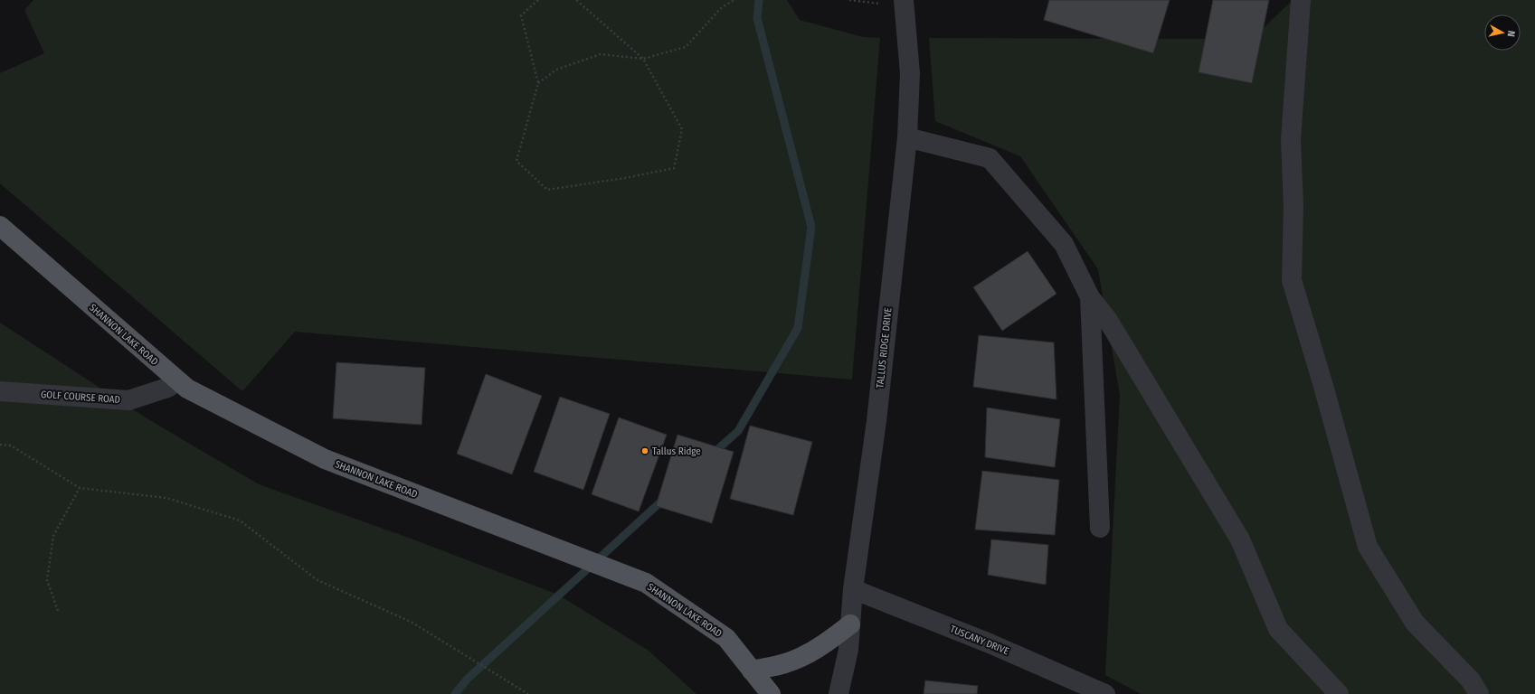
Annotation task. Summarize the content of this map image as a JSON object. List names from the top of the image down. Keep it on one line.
{"streets":{"main road":["SHANNON LAKE ROAD"],"street":["TALLUS RIDGE DRIVE","GOLF COURSE ROAD","TUSCANY DRIVE"]},"crossings":[["SHANNON LAKE ROAD","GOLF COURSE ROAD"],["TALLUS RIDGE DRIVE","TUSCANY DRIVE"]],"places":["Tallus Ridge"],"north":"right"}
